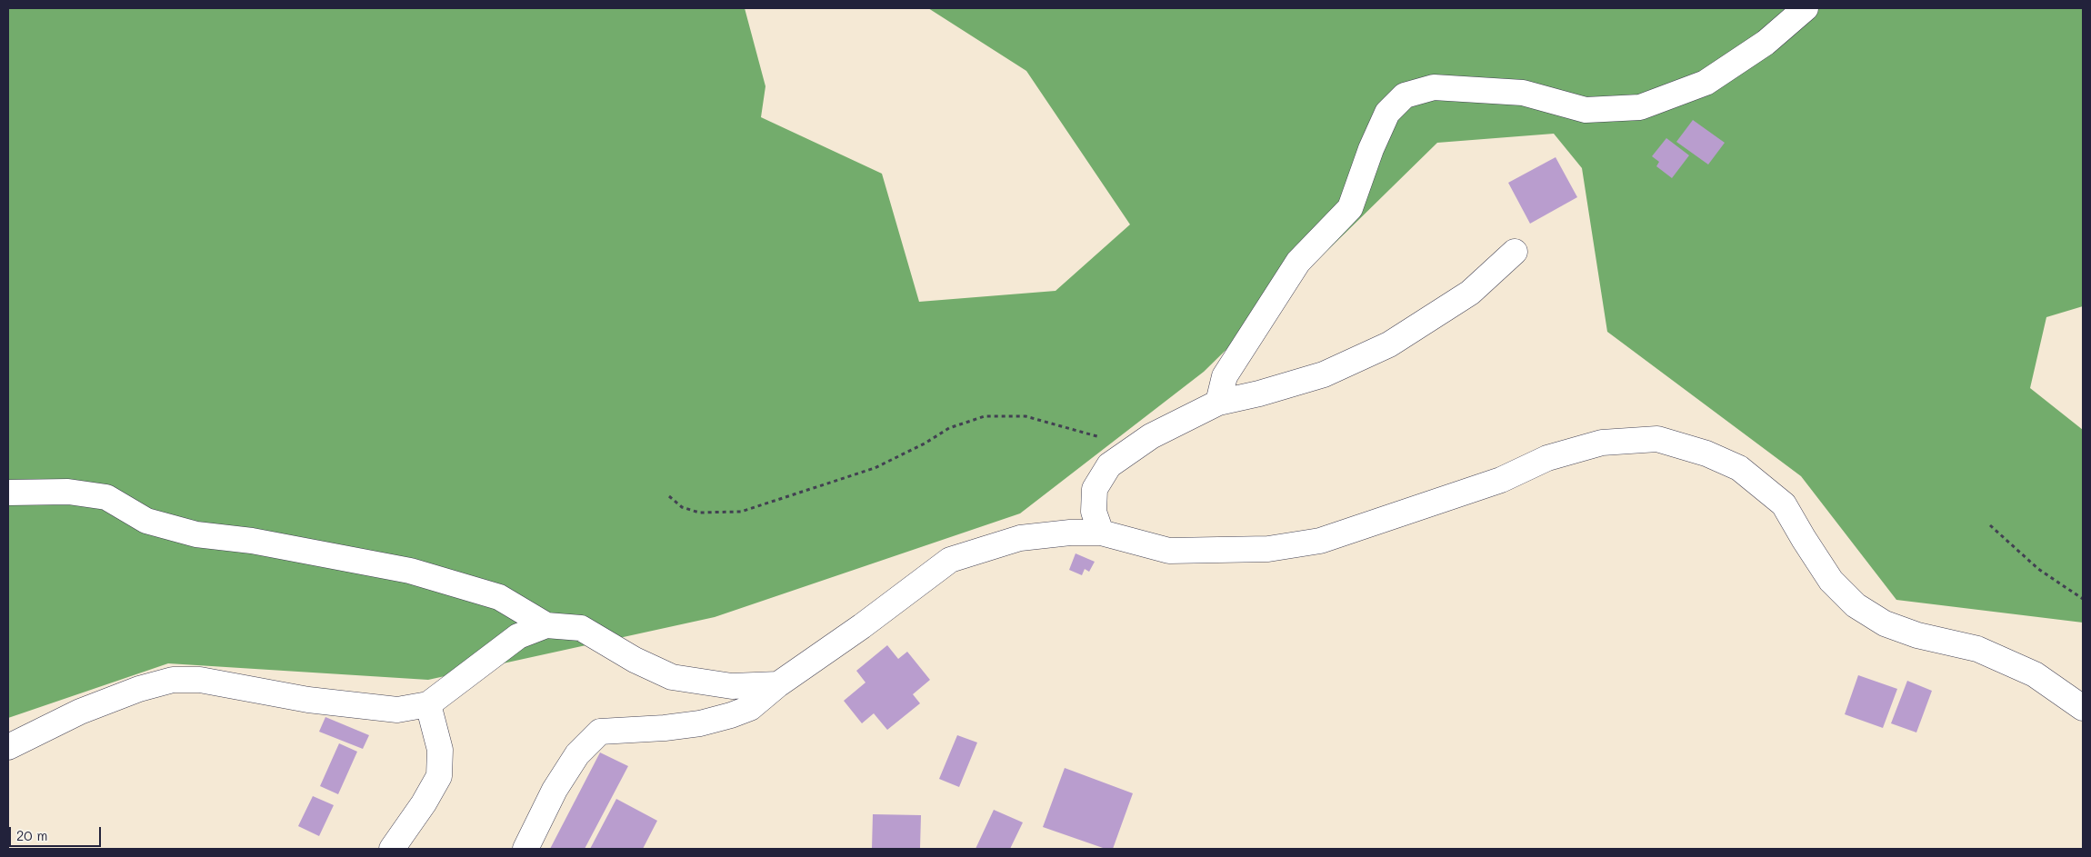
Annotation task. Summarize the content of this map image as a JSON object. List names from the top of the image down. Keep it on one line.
{"scale_bar":"20 m"}
